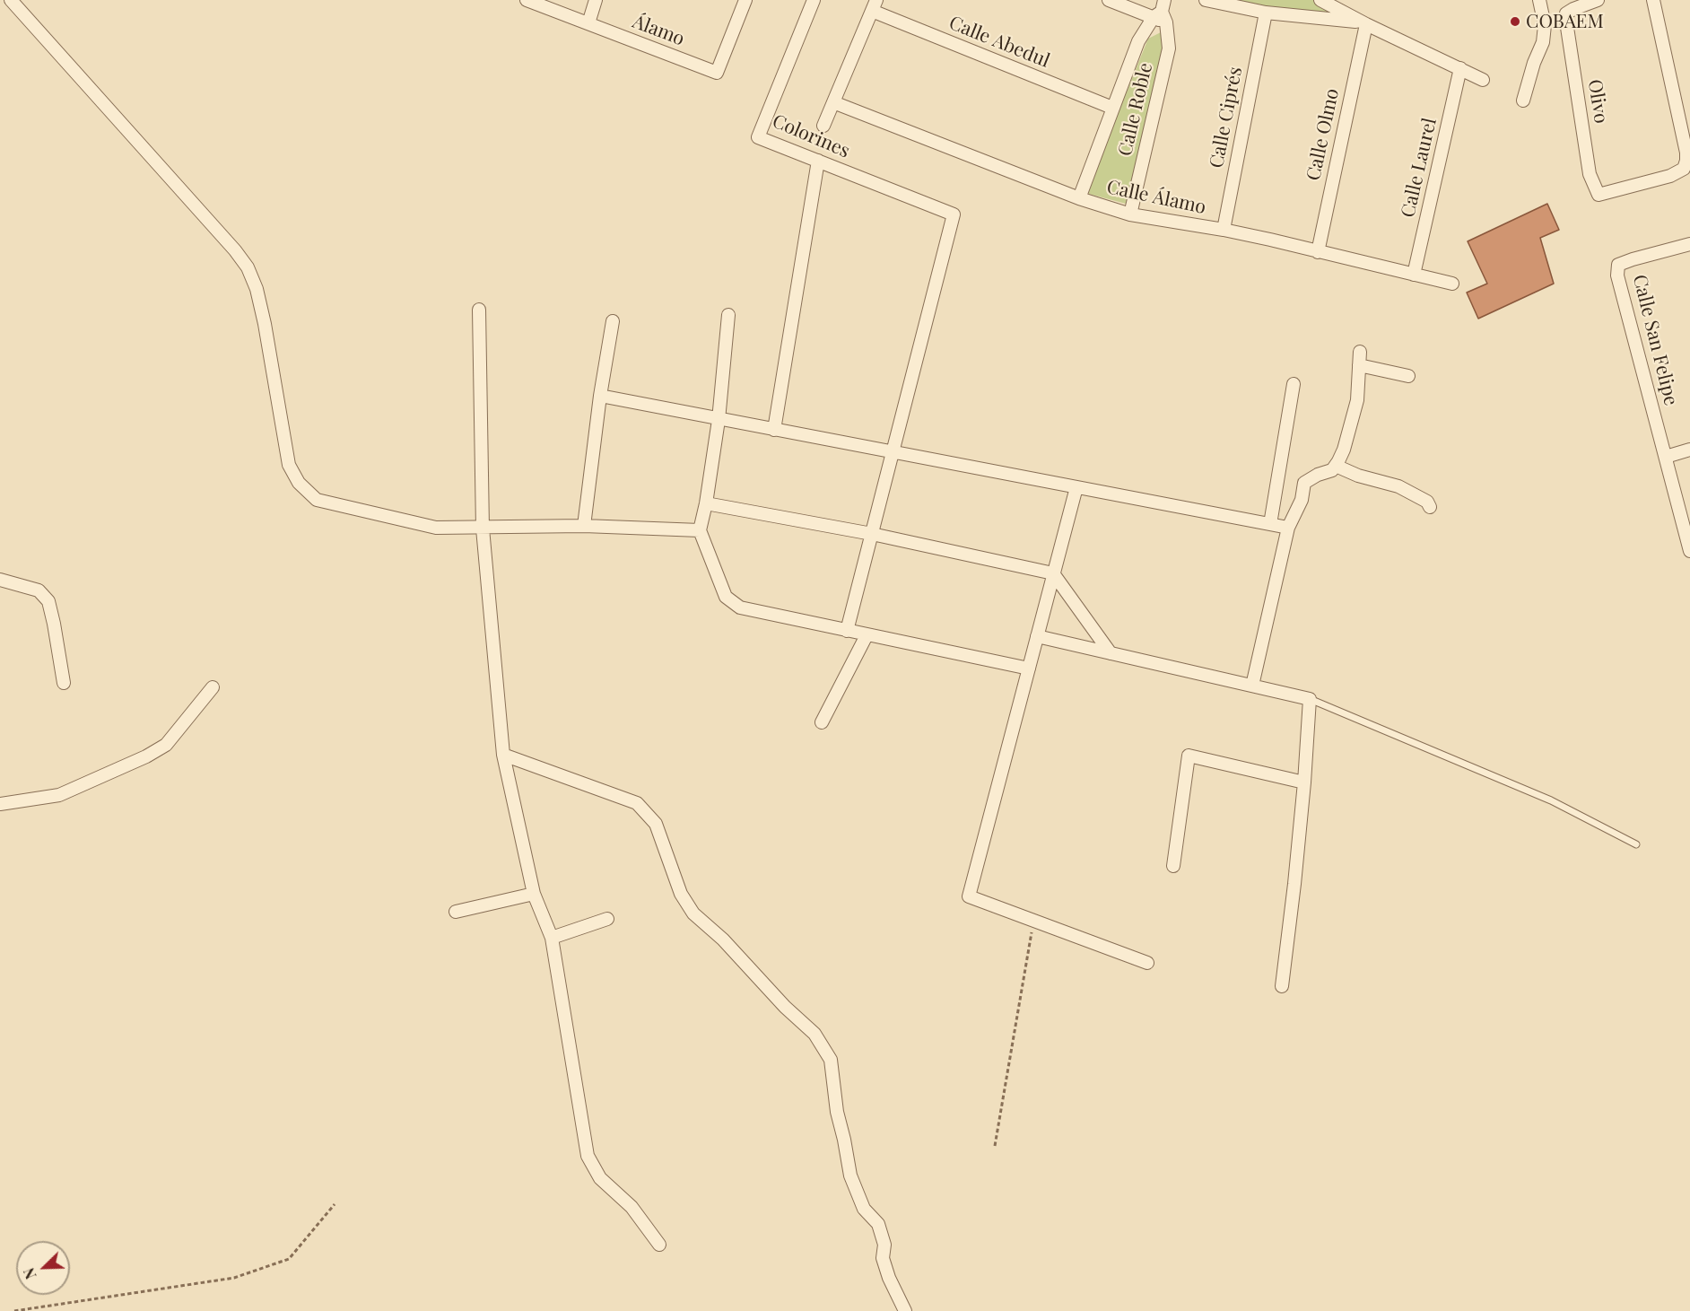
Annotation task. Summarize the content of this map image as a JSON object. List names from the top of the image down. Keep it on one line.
{"streets":{"street":["Álamo","Calle Abedul","Olivo","Calle Roble","Calle Ciprés","Calle Olmo","Colorines","Calle Laurel","Calle Álamo","Calle San Felipe"]},"crossings":[["Calle Abedul","Calle Roble"],["Calle Roble","Calle Álamo"],["Calle Ciprés","Calle Álamo"],["Calle Olmo","Calle Álamo"],["Calle Laurel","Calle Álamo"]],"places":["COBAEM"],"north":"bottom left"}
